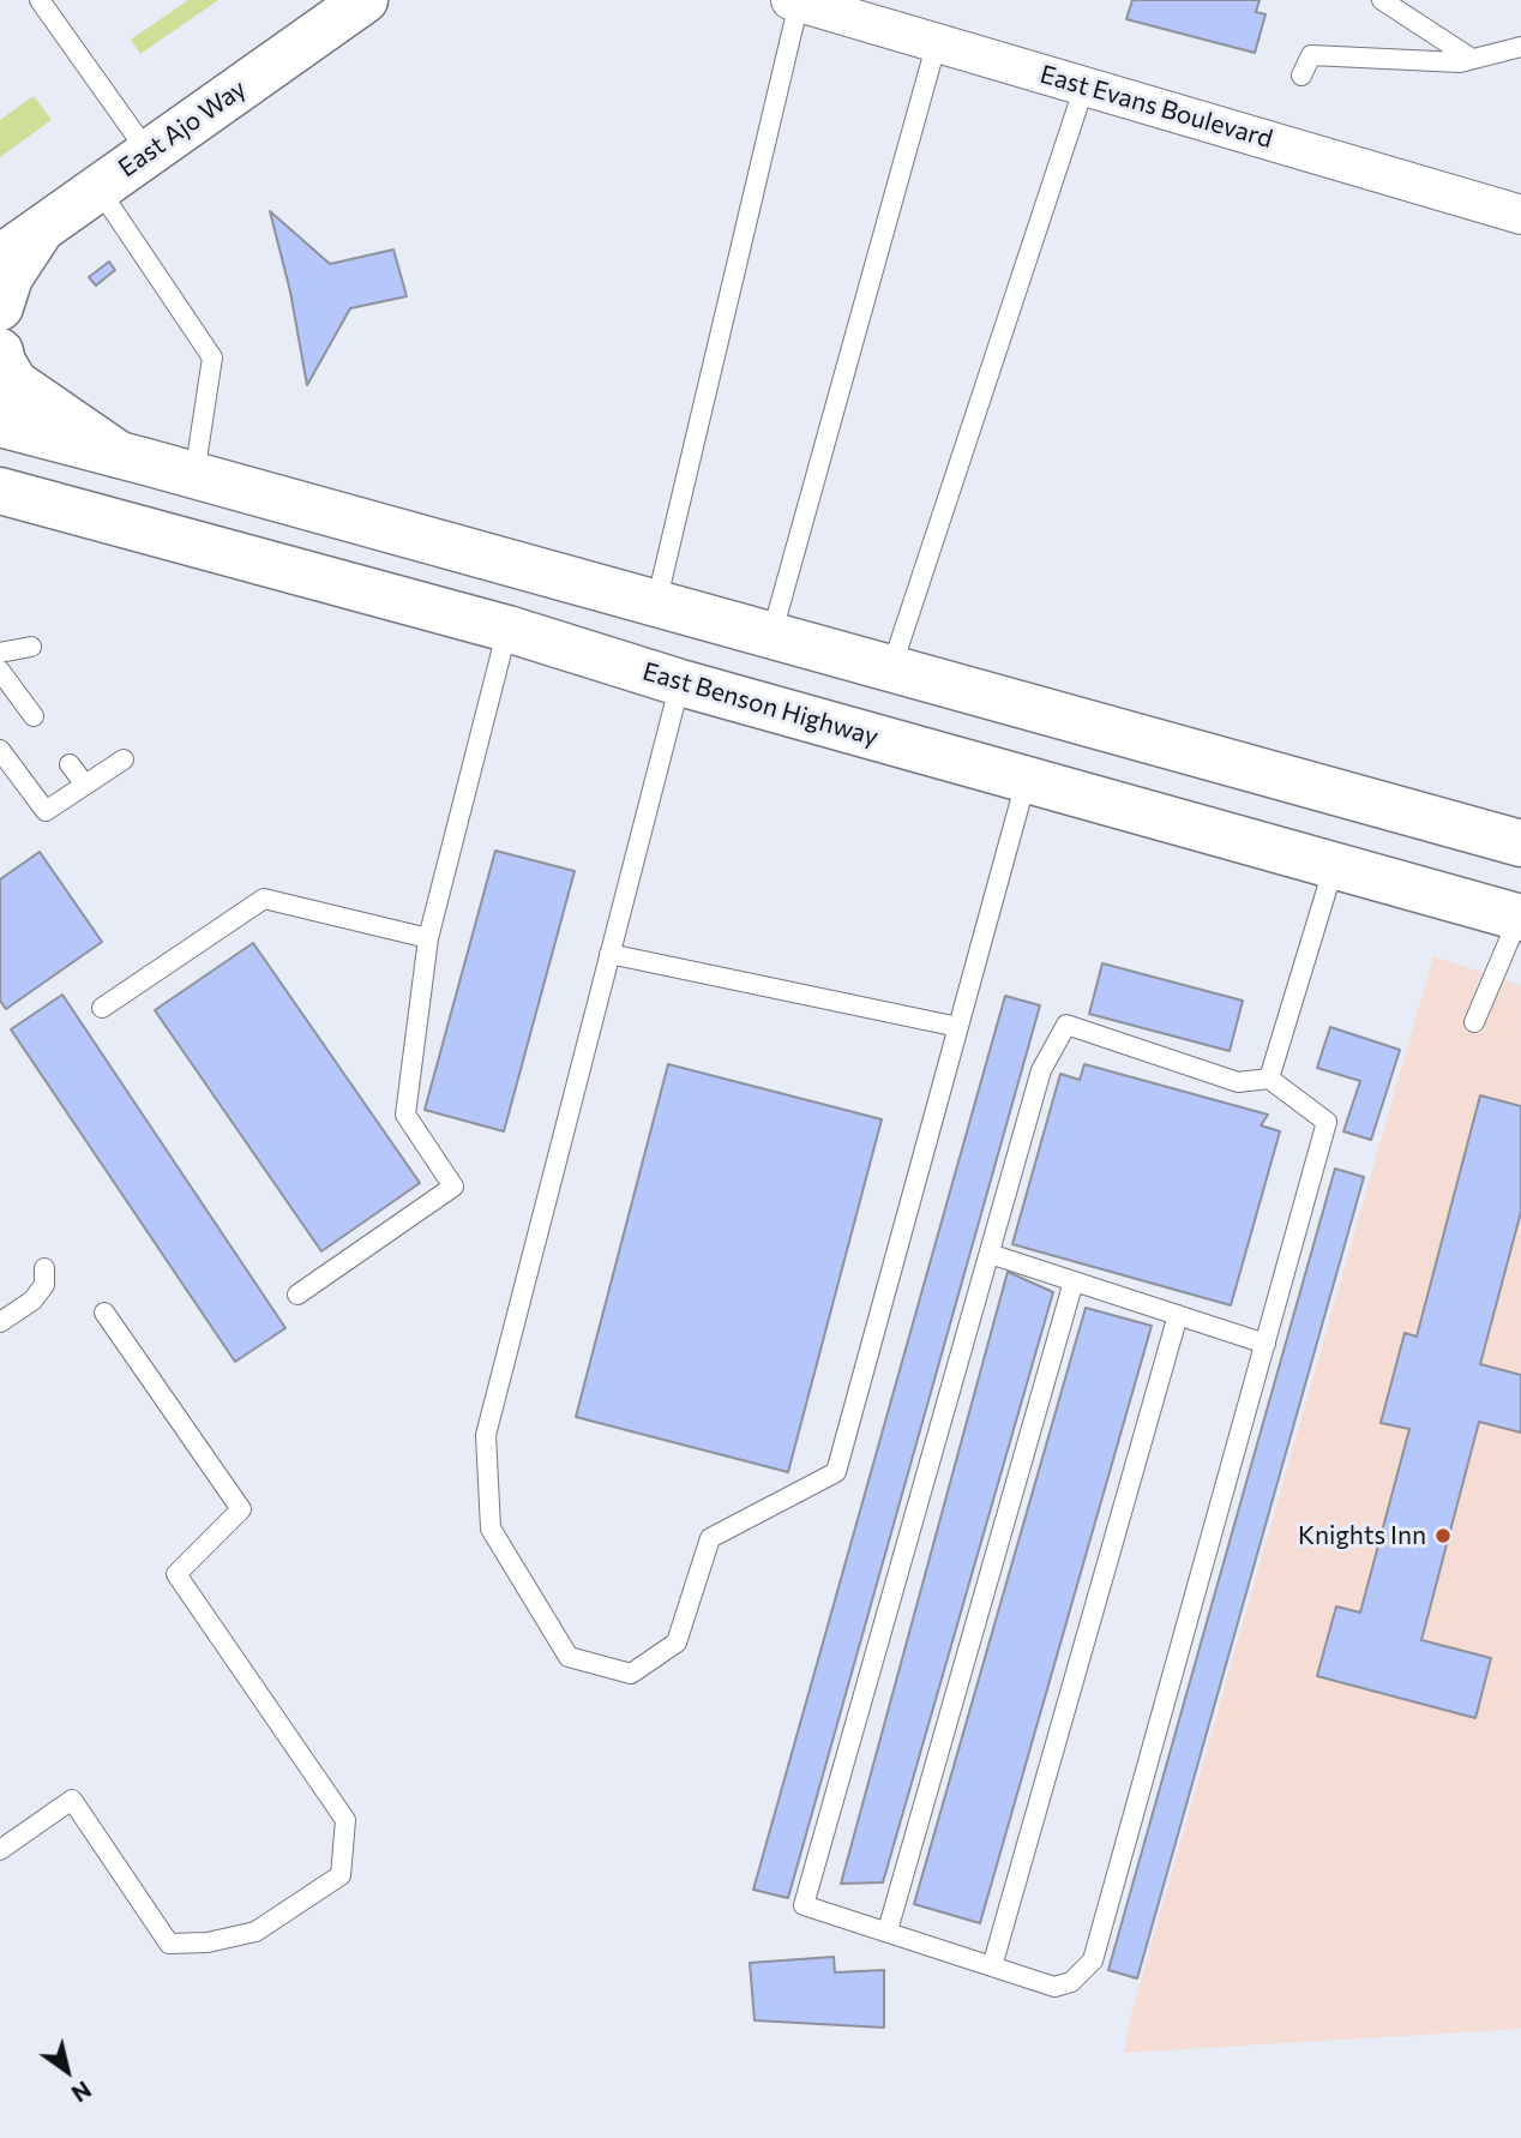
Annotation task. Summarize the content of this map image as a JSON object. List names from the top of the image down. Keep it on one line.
{"streets":{"main road":["East Ajo Way","East Benson Highway"],"street":["East Evans Boulevard"]},"places":["Knights Inn"],"north":"bottom right"}
